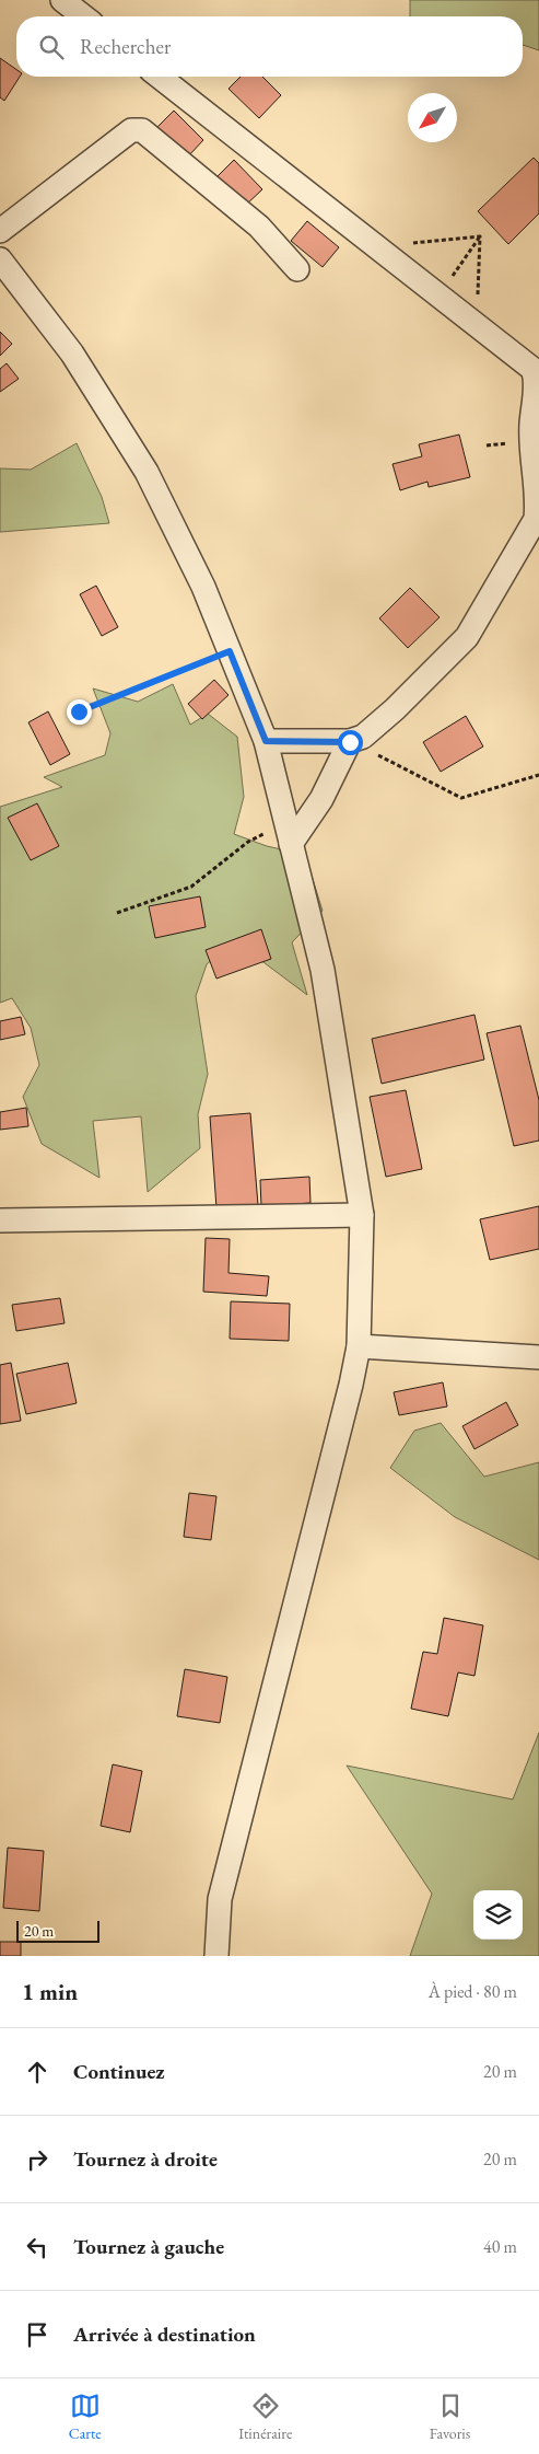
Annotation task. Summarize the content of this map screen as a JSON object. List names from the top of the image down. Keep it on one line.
{"scale_bar":"20 m","north":"bottom left","page":{"search":"Rechercher","scale":"20 m","heading":["1 min","À pied · 80 m"],"list":[["Continuez","20 m"],["Tournez à droite","20 m"],["Tournez à gauche","40 m"],"Arrivée à destination"],"nav":["Carte","Itinéraire","Favoris"]}}
